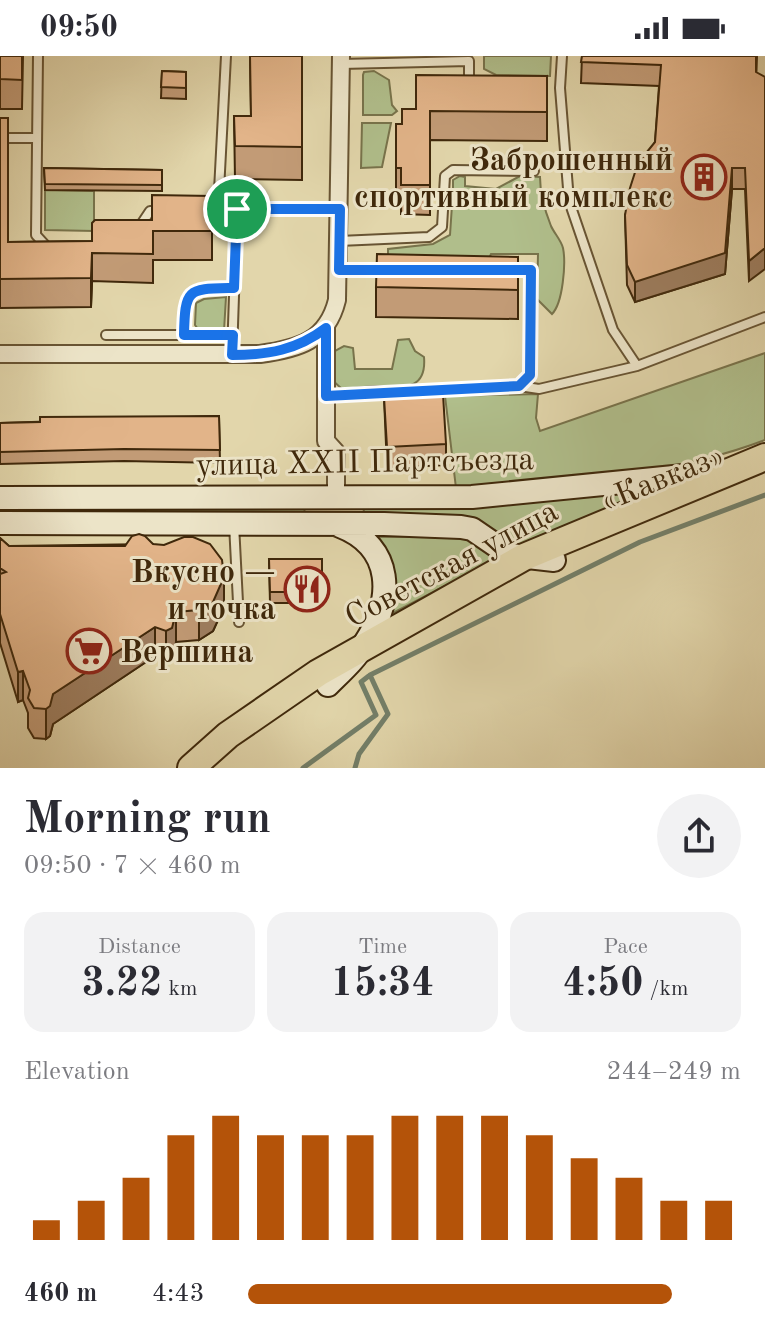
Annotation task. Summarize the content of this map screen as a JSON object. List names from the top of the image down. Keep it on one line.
{"streets":{"highway":["«Кавказ»","Советская улица"],"main road":["улица XXII Партсъезда"]},"crossings":[["улица XXII Партсъезда","Советская улица"]],"places":{"building":["Заброшенный спортивный комплекс"],"restaurant":["Вкусно — и точка"],"supermarket":["Вершина"]},"page":{"status":"09:50","heading":["Morning run","09:50 · 7 × 460 m"],"stats":[["Distance","3.22 km"],["Time","15:34"],["Pace","4:50 /km"]],"chart":["Elevation","244–249 m"],"list":[{"name":"460 m","note":"4:43"}]}}
